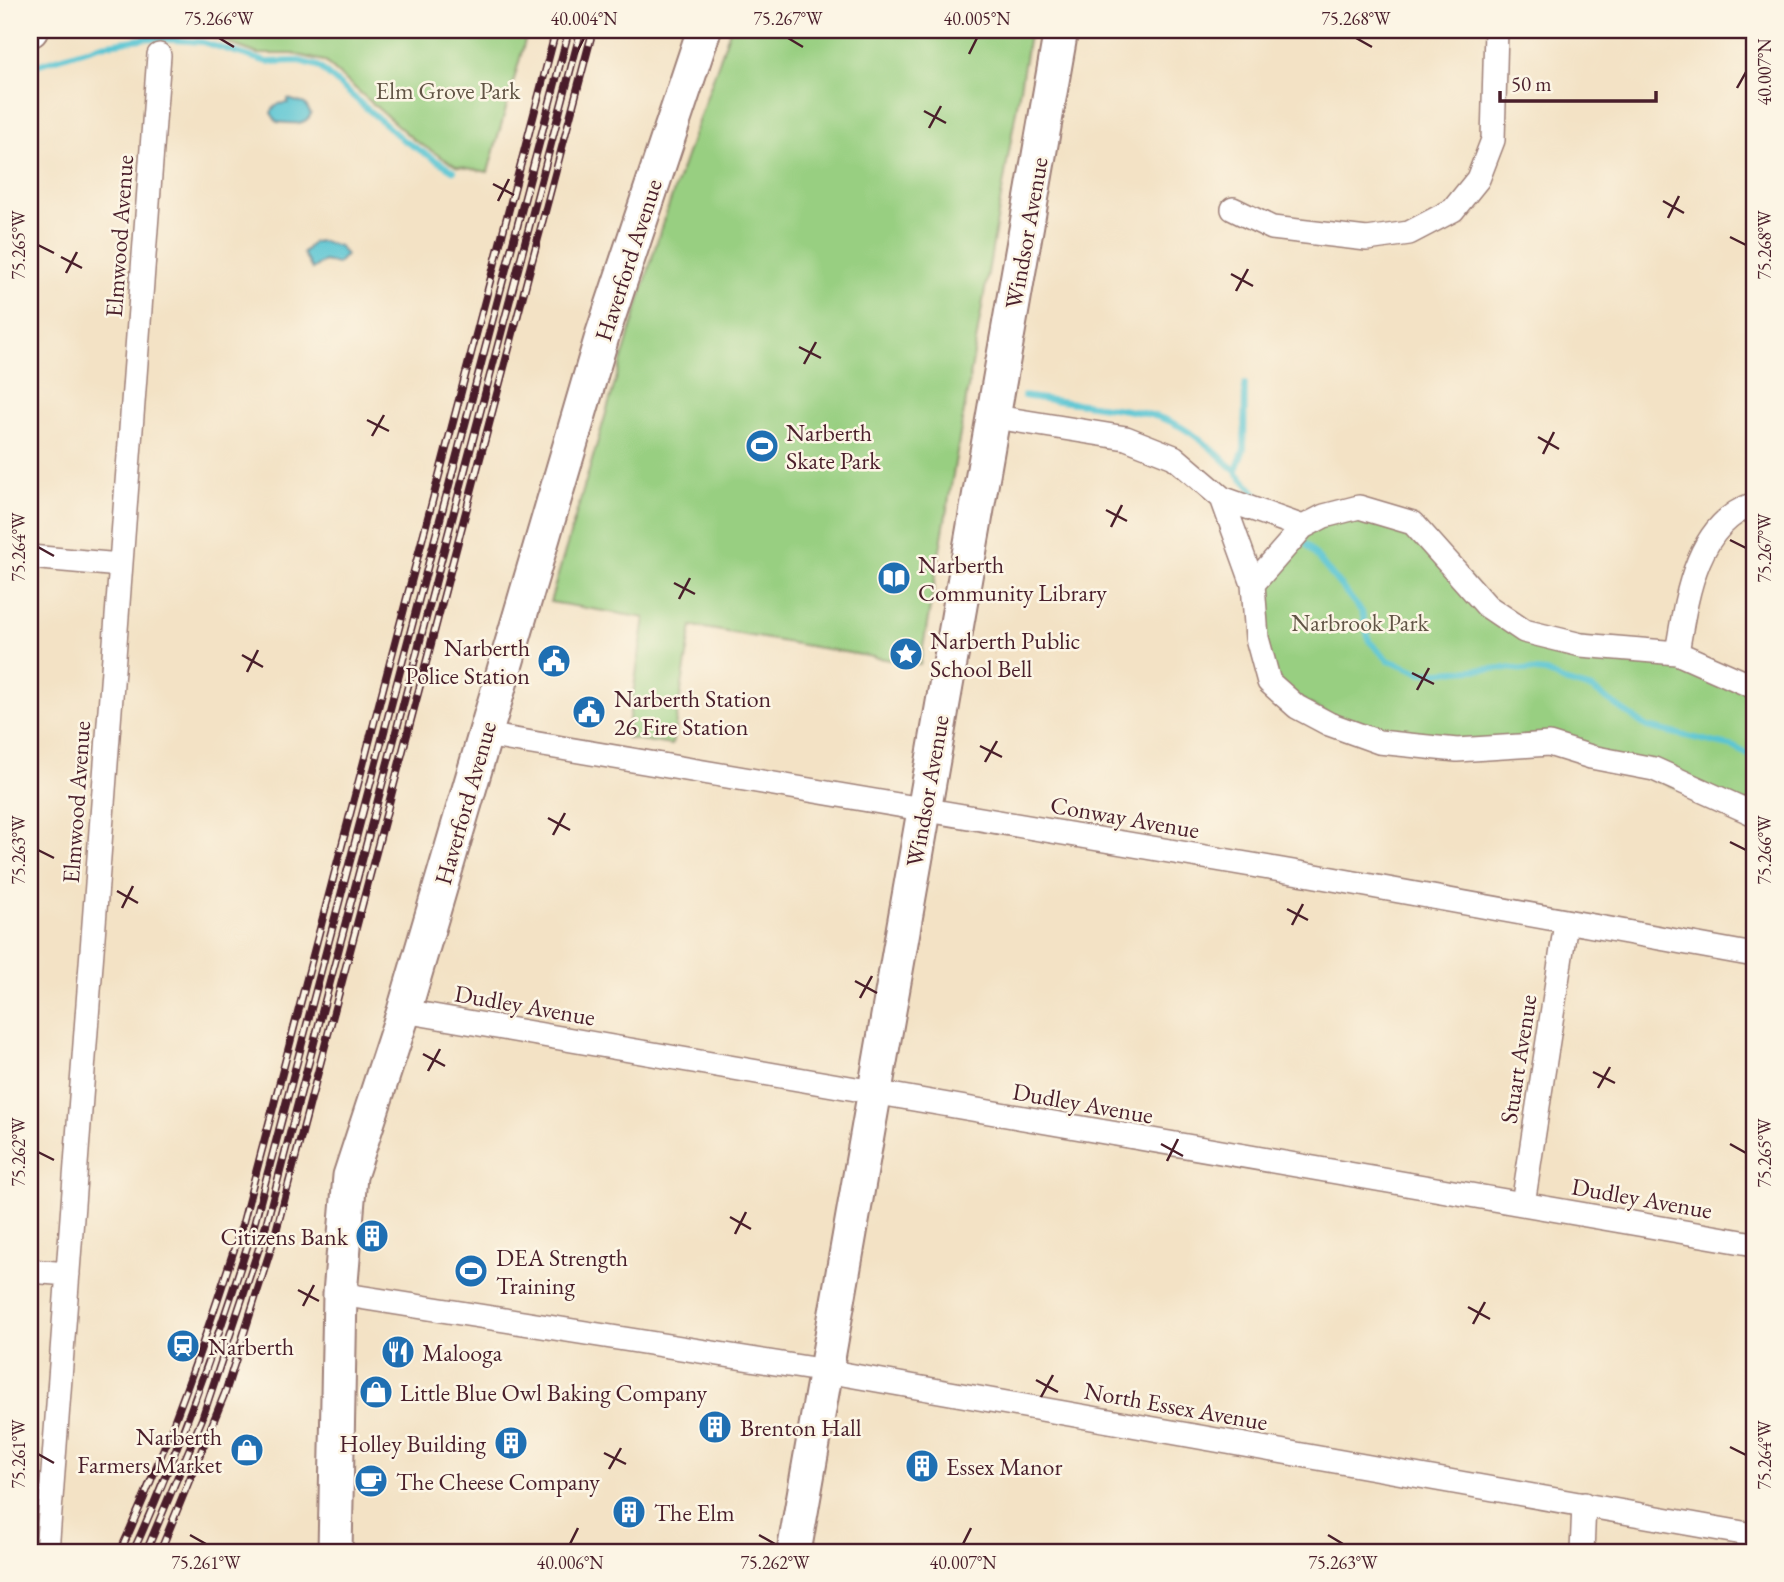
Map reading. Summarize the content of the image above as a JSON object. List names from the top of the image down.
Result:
{
  "streets": {
    "street": [
      "Windsor Avenue",
      "Elmwood Avenue",
      "Haverford Avenue",
      "Conway Avenue",
      "Dudley Avenue",
      "Stuart Avenue",
      "North Essex Avenue"
    ]
  },
  "crossings": [
    ["Windsor Avenue", "Conway Avenue"],
    ["Windsor Avenue", "Dudley Avenue"],
    ["Windsor Avenue", "North Essex Avenue"],
    ["Haverford Avenue", "Conway Avenue"],
    ["Haverford Avenue", "Dudley Avenue"],
    ["Haverford Avenue", "North Essex Avenue"],
    ["Conway Avenue", "Stuart Avenue"],
    ["Dudley Avenue", "Stuart Avenue"]
  ],
  "parks": ["Elm Grove Park", "Narbrook Park"],
  "places": {
    "sports": ["Narberth Skate Park", "DEA Strength Training"],
    "library": ["Narberth Community Library"],
    "place": ["Narberth Public School Bell"],
    "public building": ["Narberth Police Station", "Narberth Station 26 Fire Station"],
    "building": [
      "Citizens Bank",
      "Brenton Hall",
      "Holley Building",
      "Essex Manor",
      "The Elm"
    ],
    "station": ["Narberth"],
    "restaurant": ["Malooga"],
    "shop": ["Little Blue Owl Baking Company", "Narberth Farmers Market"],
    "cafe": ["The Cheese Company"]
  },
  "scale_bar": "50 m",
  "coordinates": [
    "75.266°W",
    "40.004°N",
    "75.267°W",
    "40.005°N",
    "75.268°W",
    "40.007°N",
    "75.265°W",
    "75.264°W",
    "75.263°W",
    "75.262°W",
    "75.261°W",
    "40.006°N"
  ]
}
